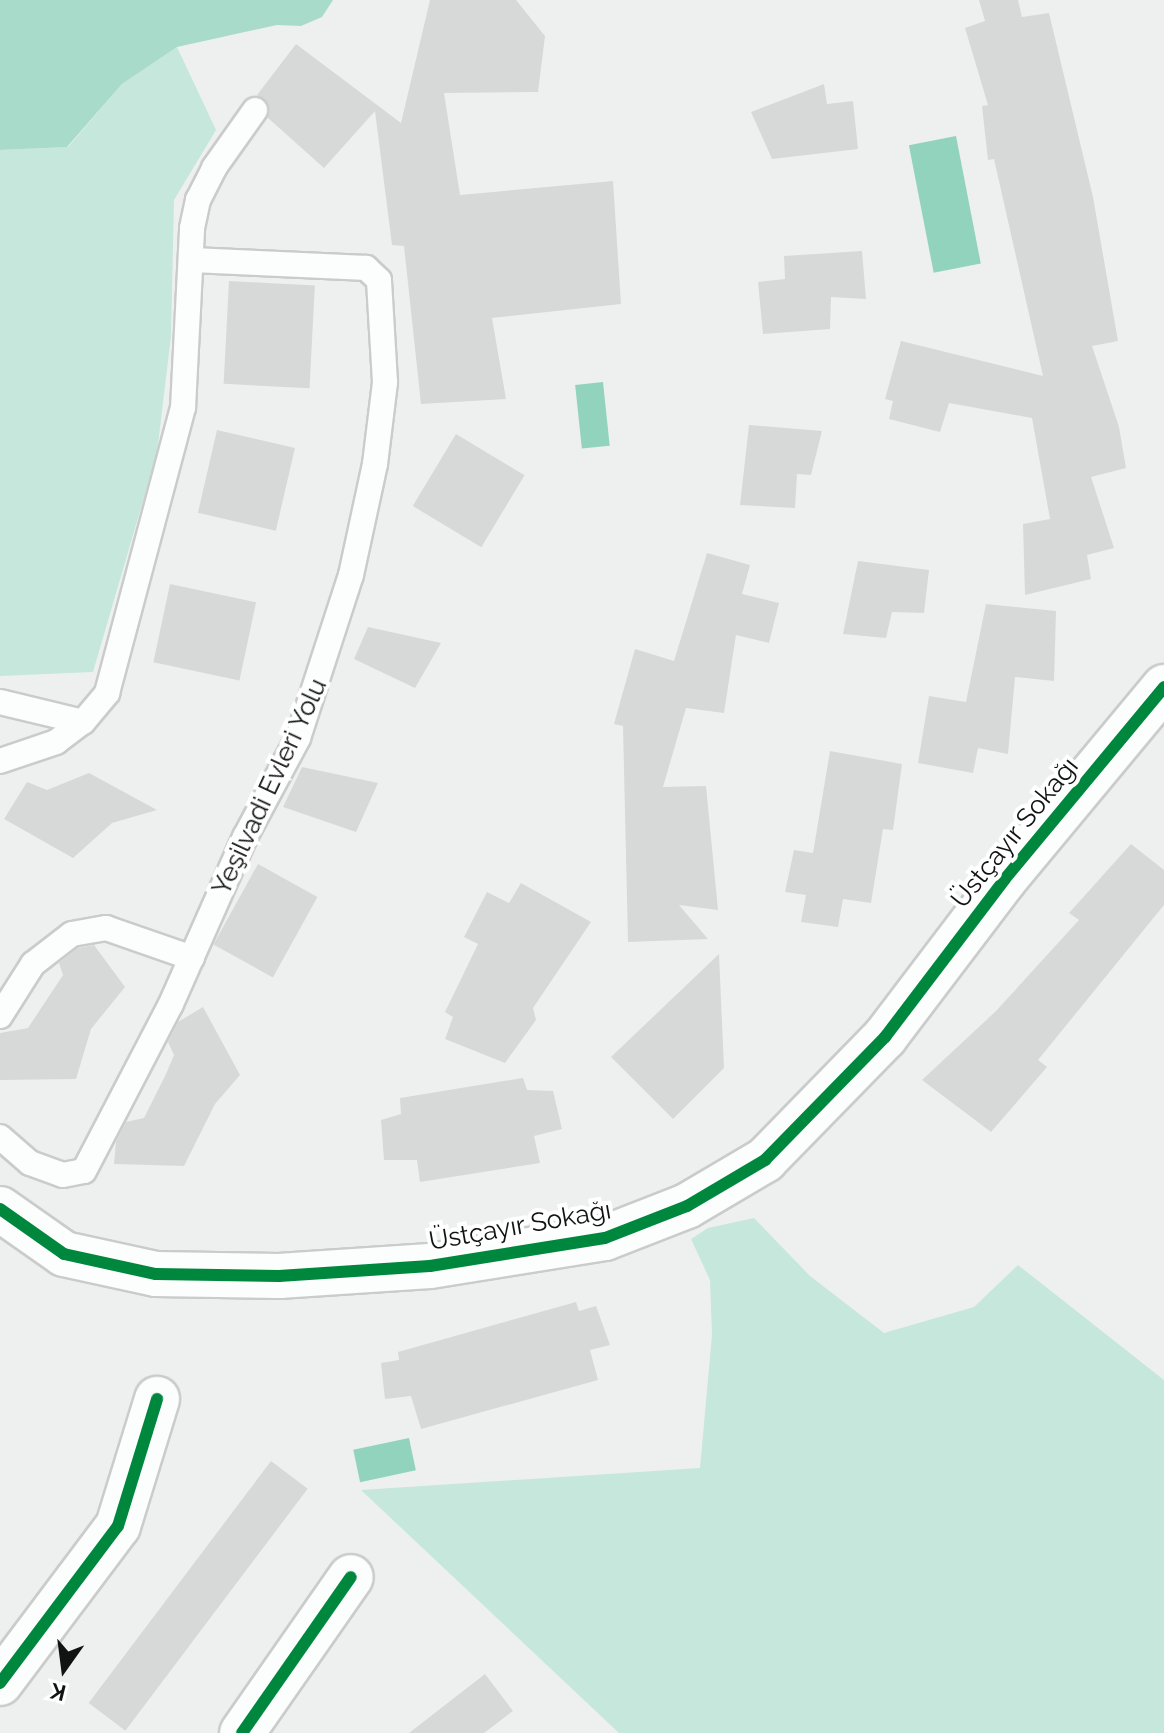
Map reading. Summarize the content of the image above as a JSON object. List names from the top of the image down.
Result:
{
  "streets": {
    "street": ["Üstçayır Sokağı"],
    "lane": ["Yeşilvadi Evleri Yolu"]
  },
  "north": "bottom"
}
